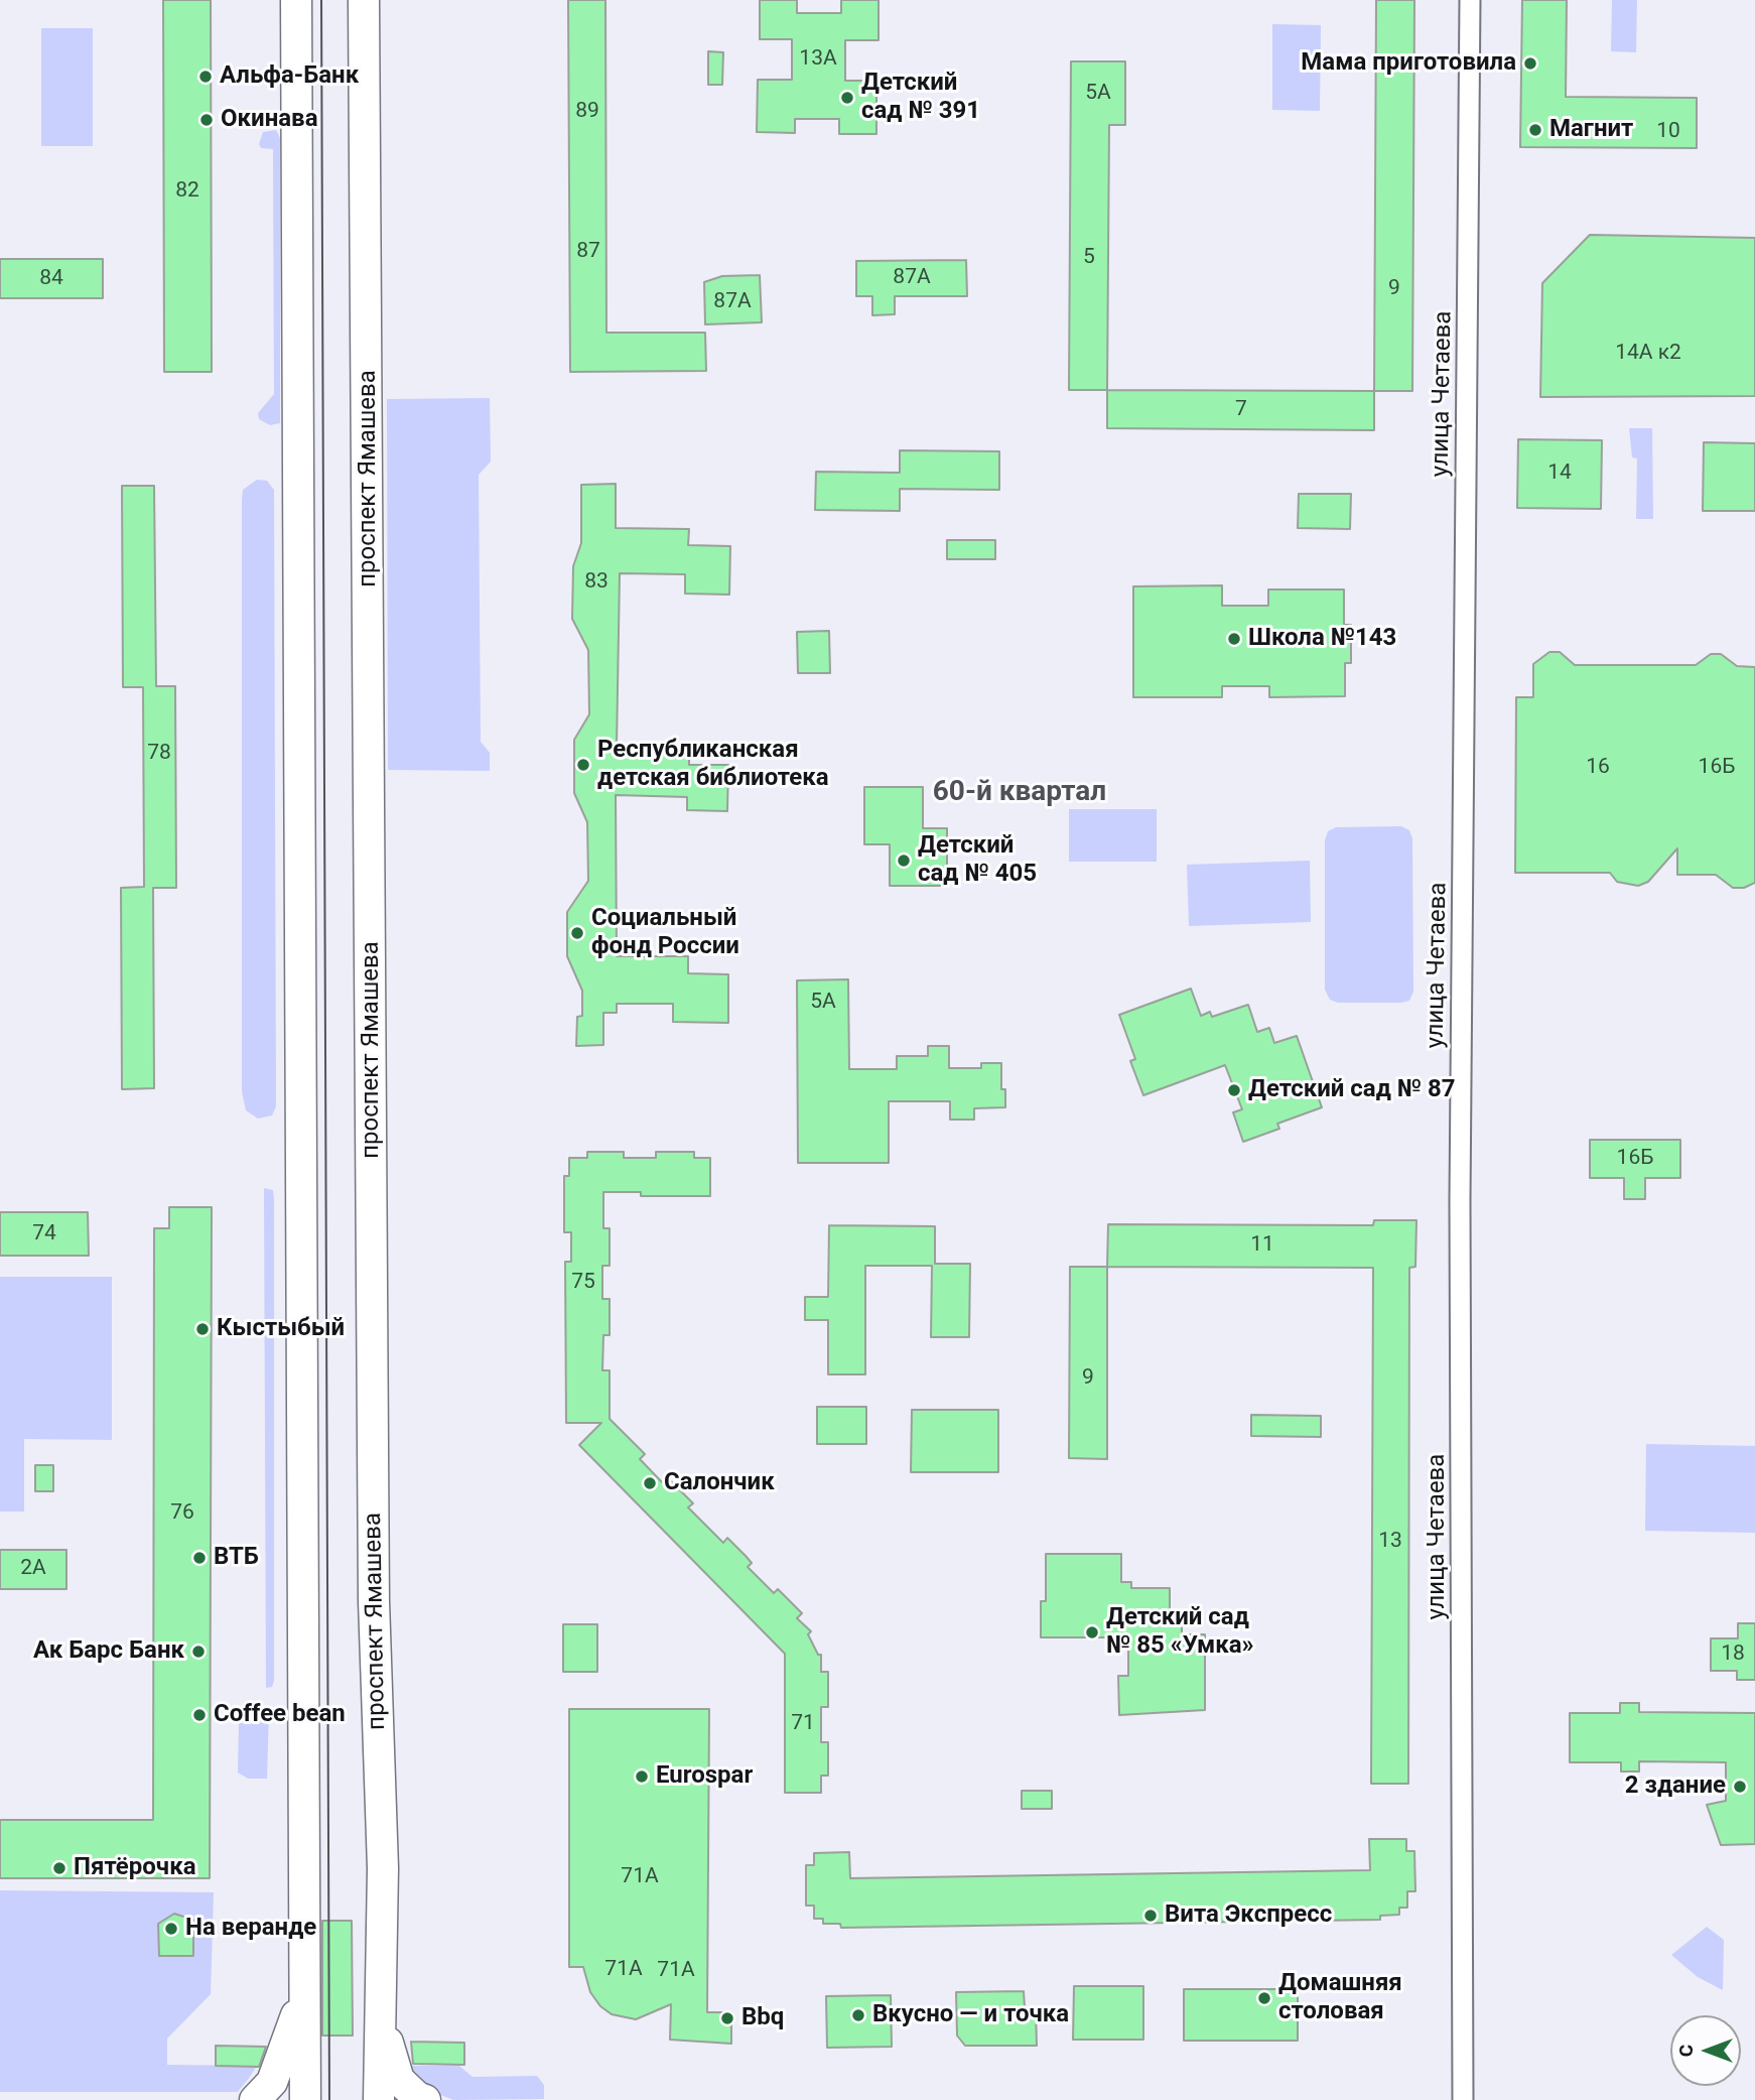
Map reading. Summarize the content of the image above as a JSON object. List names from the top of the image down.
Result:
{
  "streets": {
    "main road": ["проспект Ямашева"],
    "street": ["улица Четаева"]
  },
  "districts": ["60-й квартал"],
  "places": [
    "Мама приготовила",
    "Альфа-Банк",
    "Детский сад № 391",
    "Окинава",
    "Магнит",
    "Школа №143",
    "Республиканская детская библиотека",
    "Детский сад № 405",
    "Социальный фонд России",
    "Детский сад № 87",
    "Кыстыбый",
    "Салончик",
    "ВТБ",
    "Детский сад № 85 «Умка»",
    "Ак Барс Банк",
    "Coffee bean",
    "Eurospar",
    "2 здание",
    "Пятёрочка",
    "Вита Экспресс",
    "На веранде",
    "Домашняя столовая",
    "Вкусно — и точка",
    "Bbq"
  ],
  "house_numbers": [
    "13А",
    "5А",
    "89",
    "10",
    "82",
    "87",
    "5",
    "87А",
    "84",
    "9",
    "87А",
    "14А к2",
    "7",
    "14",
    "83",
    "78",
    "16",
    "16Б",
    "5А",
    "16Б",
    "74",
    "11",
    "75",
    "9",
    "76",
    "13",
    "2А",
    "18",
    "71",
    "71А",
    "71А",
    "71А"
  ],
  "north": "left"
}
